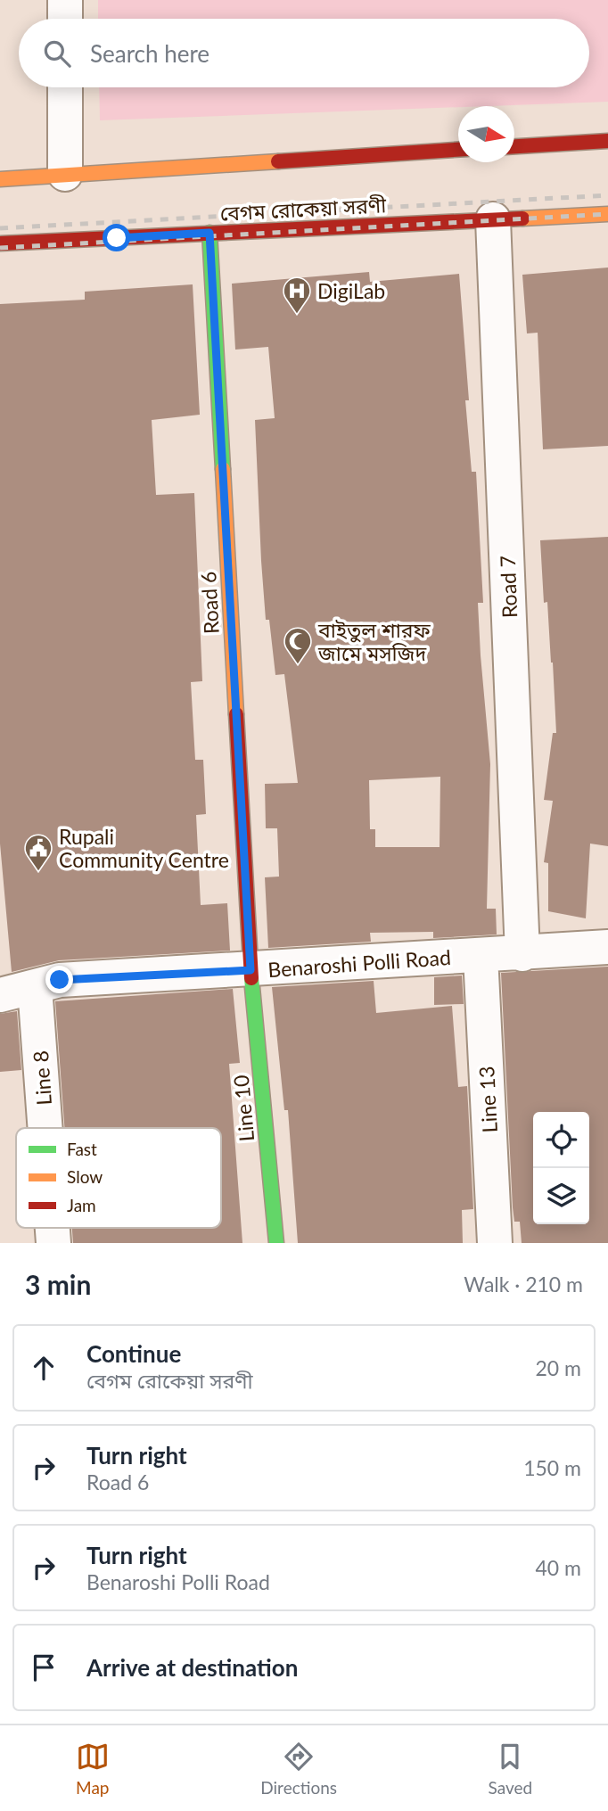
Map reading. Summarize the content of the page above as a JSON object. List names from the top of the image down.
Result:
{
  "streets": {
    "main road": ["বেগম রোকেয়া সরণী", "Road 6", "Line 10"],
    "street": [
      "Road 7",
      "Benaroshi Polli Road",
      "Line 8",
      "Line 13"
    ]
  },
  "crossings": [
    ["বেগম রোকেয়া সরণী", "Road 7"],
    ["বেগম রোকেয়া সরণী", "Road 6"],
    ["Road 7", "Benaroshi Polli Road"],
    ["Road 6", "Benaroshi Polli Road"],
    ["Road 6", "Line 10"],
    ["Benaroshi Polli Road", "Line 8"],
    ["Benaroshi Polli Road", "Line 13"],
    ["Benaroshi Polli Road", "Line 10"]
  ],
  "places": {
    "hospital": ["DigiLab"],
    "mosque": ["বাইতুল শারফ জামে মসজিদ"],
    "public building": ["Rupali Community Centre"]
  },
  "legend": ["Fast", "Slow", "Jam"],
  "north": "right",
  "page": {
    "search": "Search here",
    "heading": ["3 min", "Walk · 210 m"],
    "list": [
      ["Continue", "বেগম রোকেয়া সরণী", "20 m"],
      ["Turn right", "Road 6", "150 m"],
      ["Turn right", "Benaroshi Polli Road", "40 m"],
      "Arrive at destination"
    ],
    "nav": ["Map", "Directions", "Saved"]
  }
}
